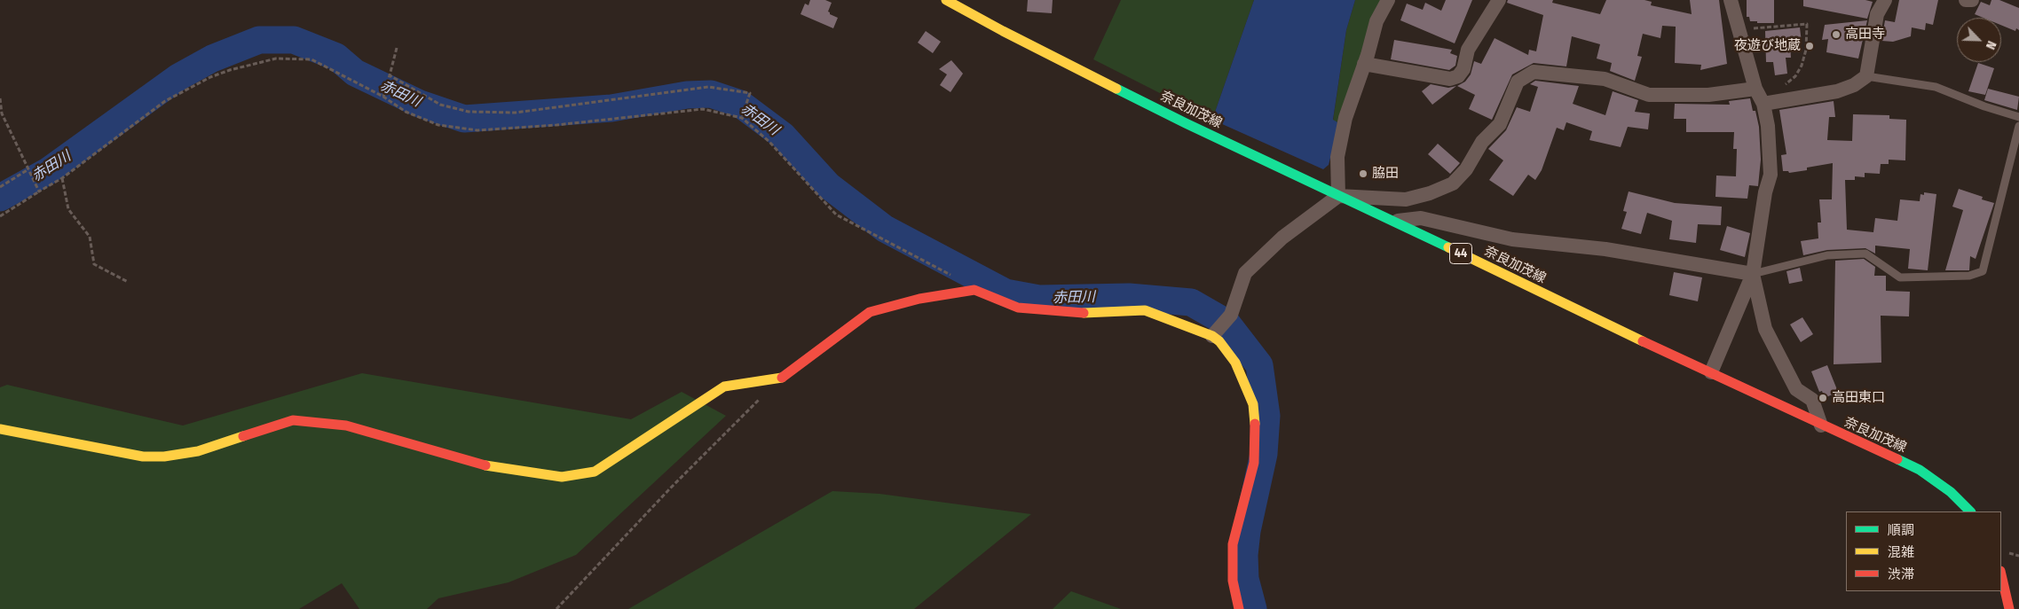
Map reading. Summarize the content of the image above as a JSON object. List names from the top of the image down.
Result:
{
  "streets": {
    "street": ["奈良加茂線", "44"]
  },
  "water": ["赤田川"],
  "places": [
    "高田寺",
    "夜遊び地蔵",
    "脇田",
    "高田東口"
  ],
  "legend": ["順調", "混雑", "渋滞"],
  "north": "bottom right"
}
